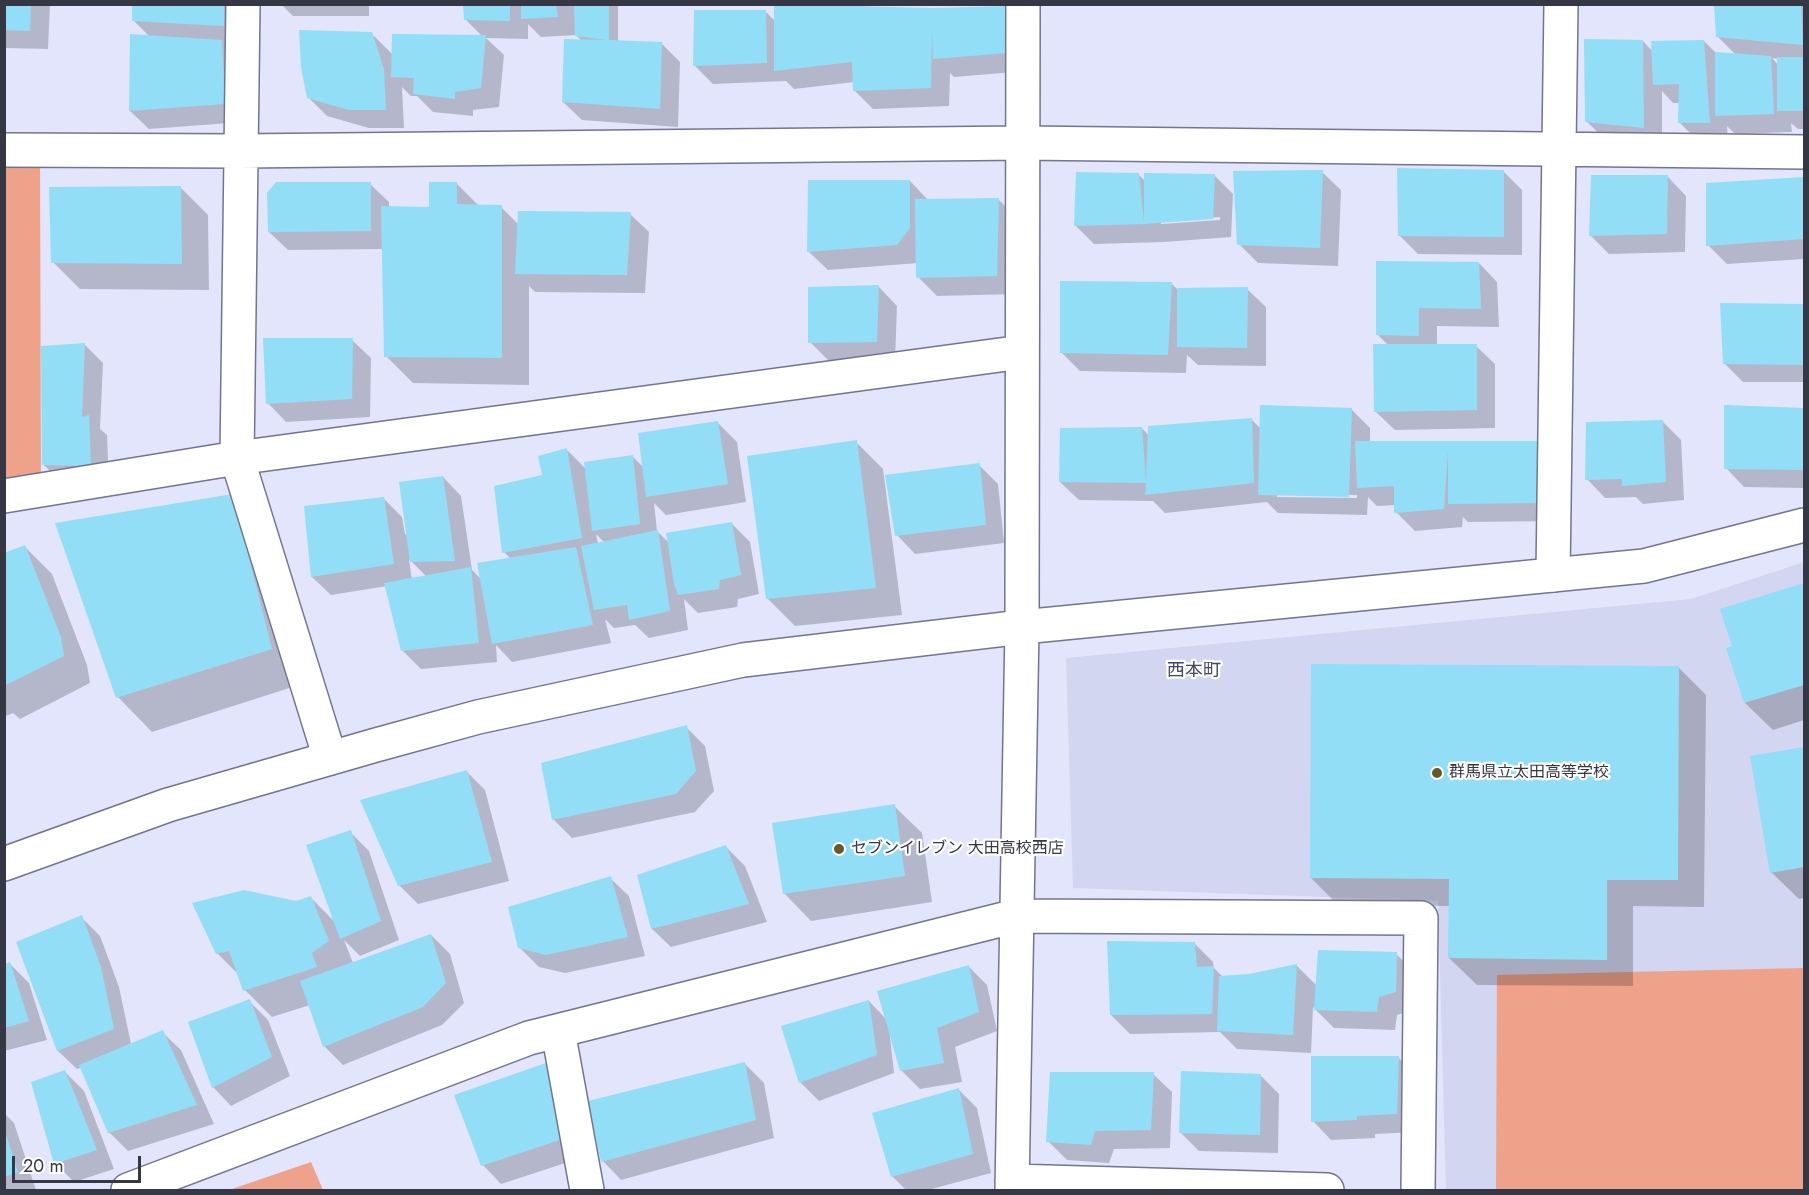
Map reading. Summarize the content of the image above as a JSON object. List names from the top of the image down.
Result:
{
  "districts": ["西本町"],
  "places": ["群馬県立太田高等学校", "セブンイレブン 大田高校西店"],
  "scale_bar": "20 m"
}
